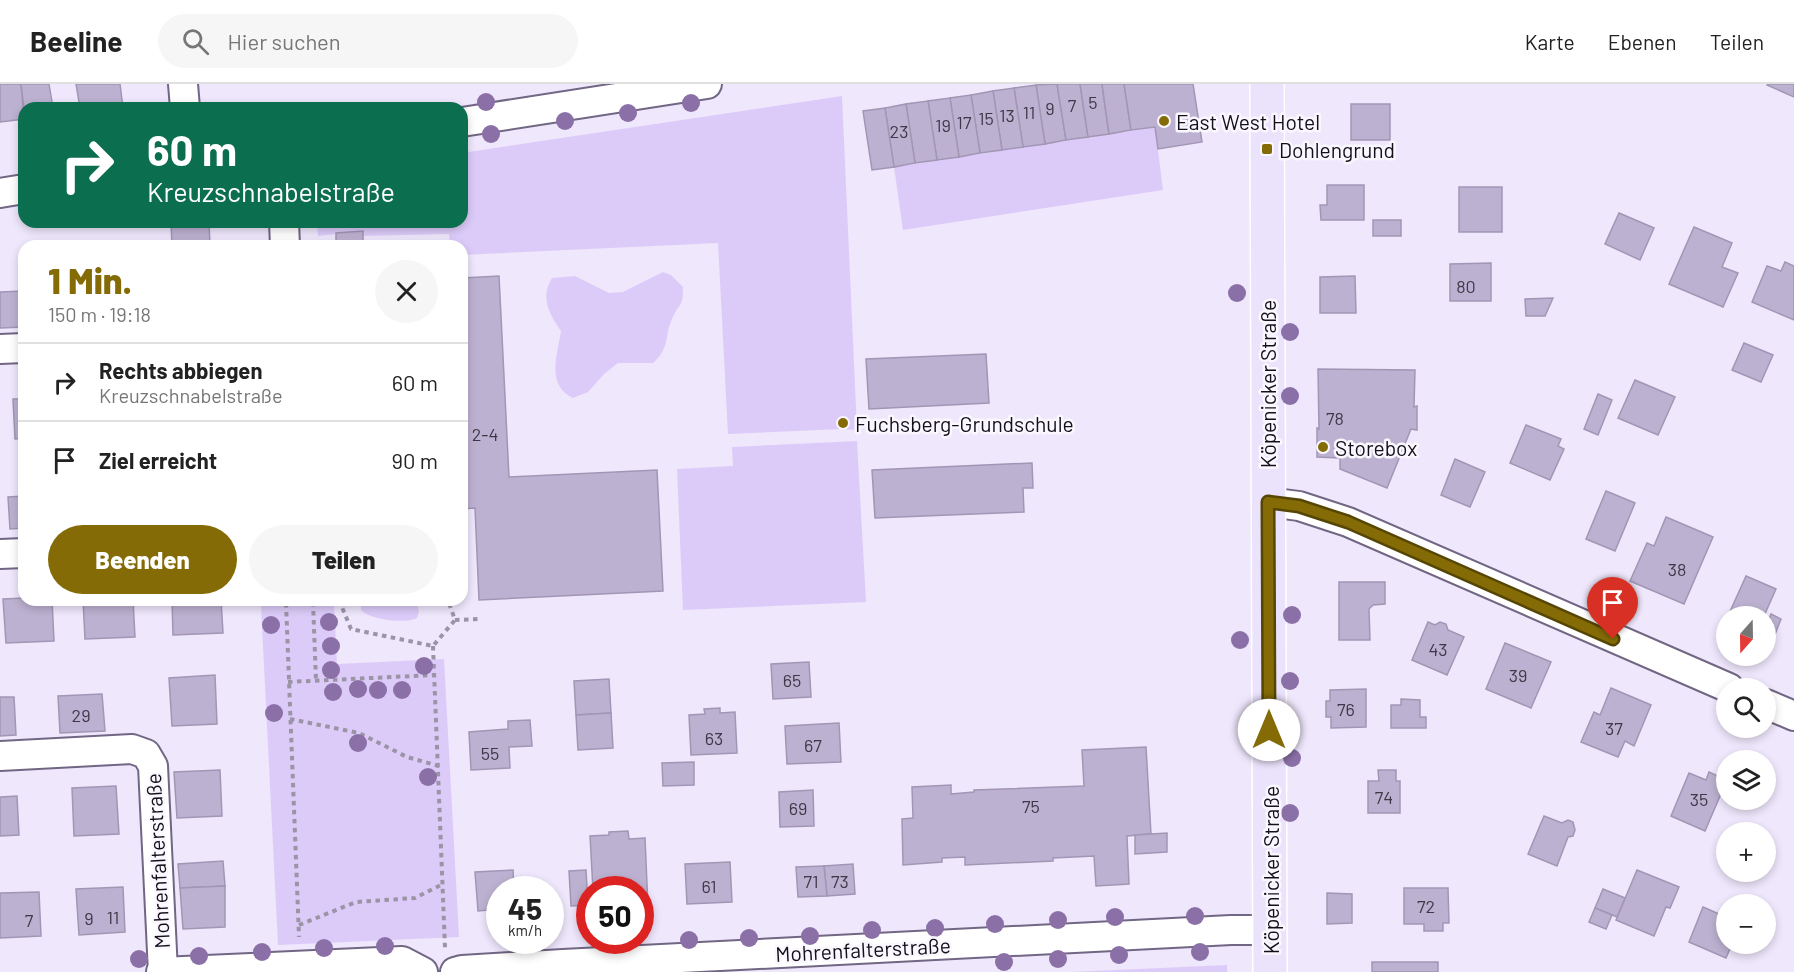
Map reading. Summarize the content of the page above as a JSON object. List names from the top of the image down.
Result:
{
  "streets": {
    "main road": ["Köpenicker Straße"],
    "street": ["Mohrenfalterstraße"]
  },
  "crossings": [
    ["Köpenicker Straße", "Mohrenfalterstraße"]
  ],
  "places": {
    "other": ["East West Hotel", "Fuchsberg-Grundschule", "Storebox"],
    "transit": ["Dohlengrund"]
  },
  "house_numbers": [
    "5",
    "7",
    "9",
    "11",
    "13",
    "15",
    "17",
    "19",
    "23",
    "80",
    "78",
    "2-4",
    "38",
    "43",
    "39",
    "65",
    "76",
    "29",
    "37",
    "63",
    "67",
    "55",
    "74",
    "35",
    "75",
    "69",
    "71",
    "73",
    "61",
    "72",
    "11",
    "9",
    "7"
  ],
  "north": "bottom",
  "page": {
    "header": "Beeline",
    "search": "Hier suchen",
    "nav": ["Karte", "Ebenen", "Teilen"],
    "turn": ["60 m", "Kreuzschnabelstraße"],
    "heading": ["1 Min.", "150 m · 19:18"],
    "list": [
      {
        "name": "Rechts abbiegen",
        "note": "Kreuzschnabelstraße",
        "value": "60 m"
      },
      {
        "name": "Ziel erreicht",
        "value": "90 m"
      }
    ],
    "buttons": ["Beenden", "Teilen"],
    "map_buttons": ["+", "−"],
    "speed": "45 km/h",
    "limit": "50"
  }
}
